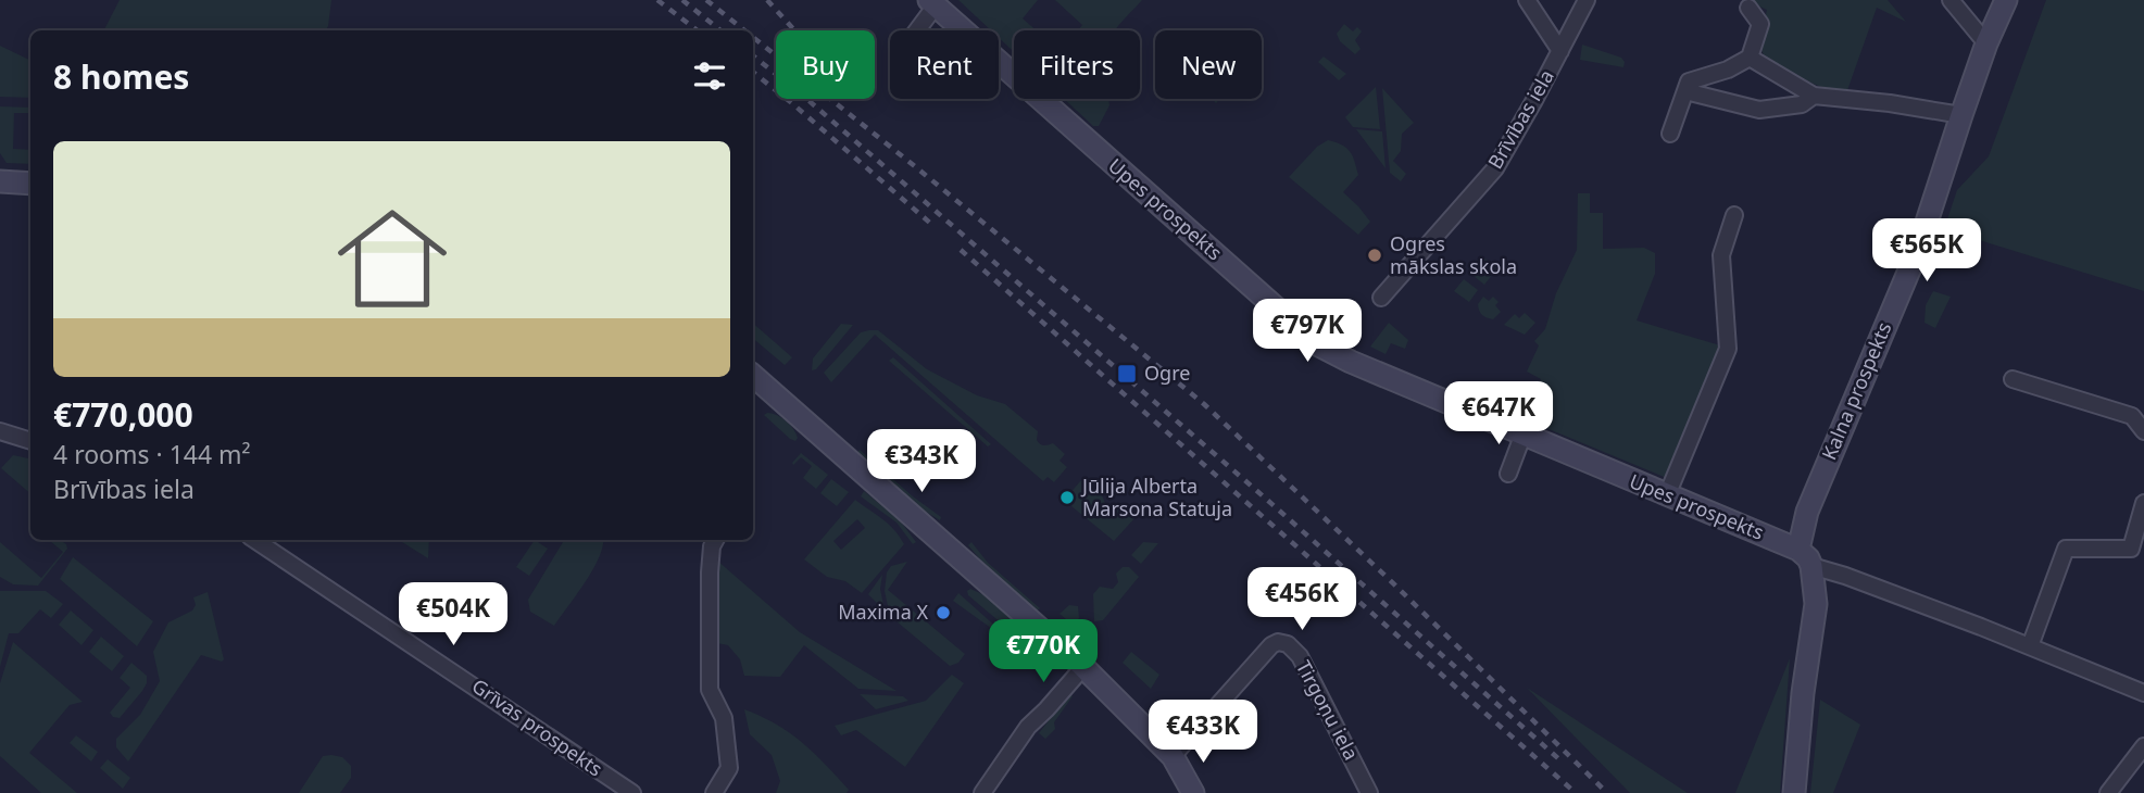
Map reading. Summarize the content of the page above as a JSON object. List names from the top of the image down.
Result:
{
  "streets": {
    "main road": ["Upes prospekts", "Kalna prospekts"],
    "street": ["Brīvības iela", "Tirgoņu iela", "Grīvas prospekts"]
  },
  "crossings": [
    ["Upes prospekts", "Kalna prospekts"]
  ],
  "places": {
    "other": ["Ogres mākslas skola", "Jūlija Alberta Marsona Statuja", "Maxima X"],
    "transit": ["Ogre"]
  },
  "page": {
    "chip": [
      "Buy",
      "Rent",
      "Filters",
      "New"
    ],
    "heading": "8 homes",
    "list": [
      {
        "name": "€770,000",
        "note": "4 rooms · 144 m² · Brīvības iela"
      }
    ],
    "price": [
      "€565K",
      "€797K",
      "€647K",
      "€343K",
      "€456K",
      "€504K",
      "€770K",
      "€433K"
    ]
  }
}
